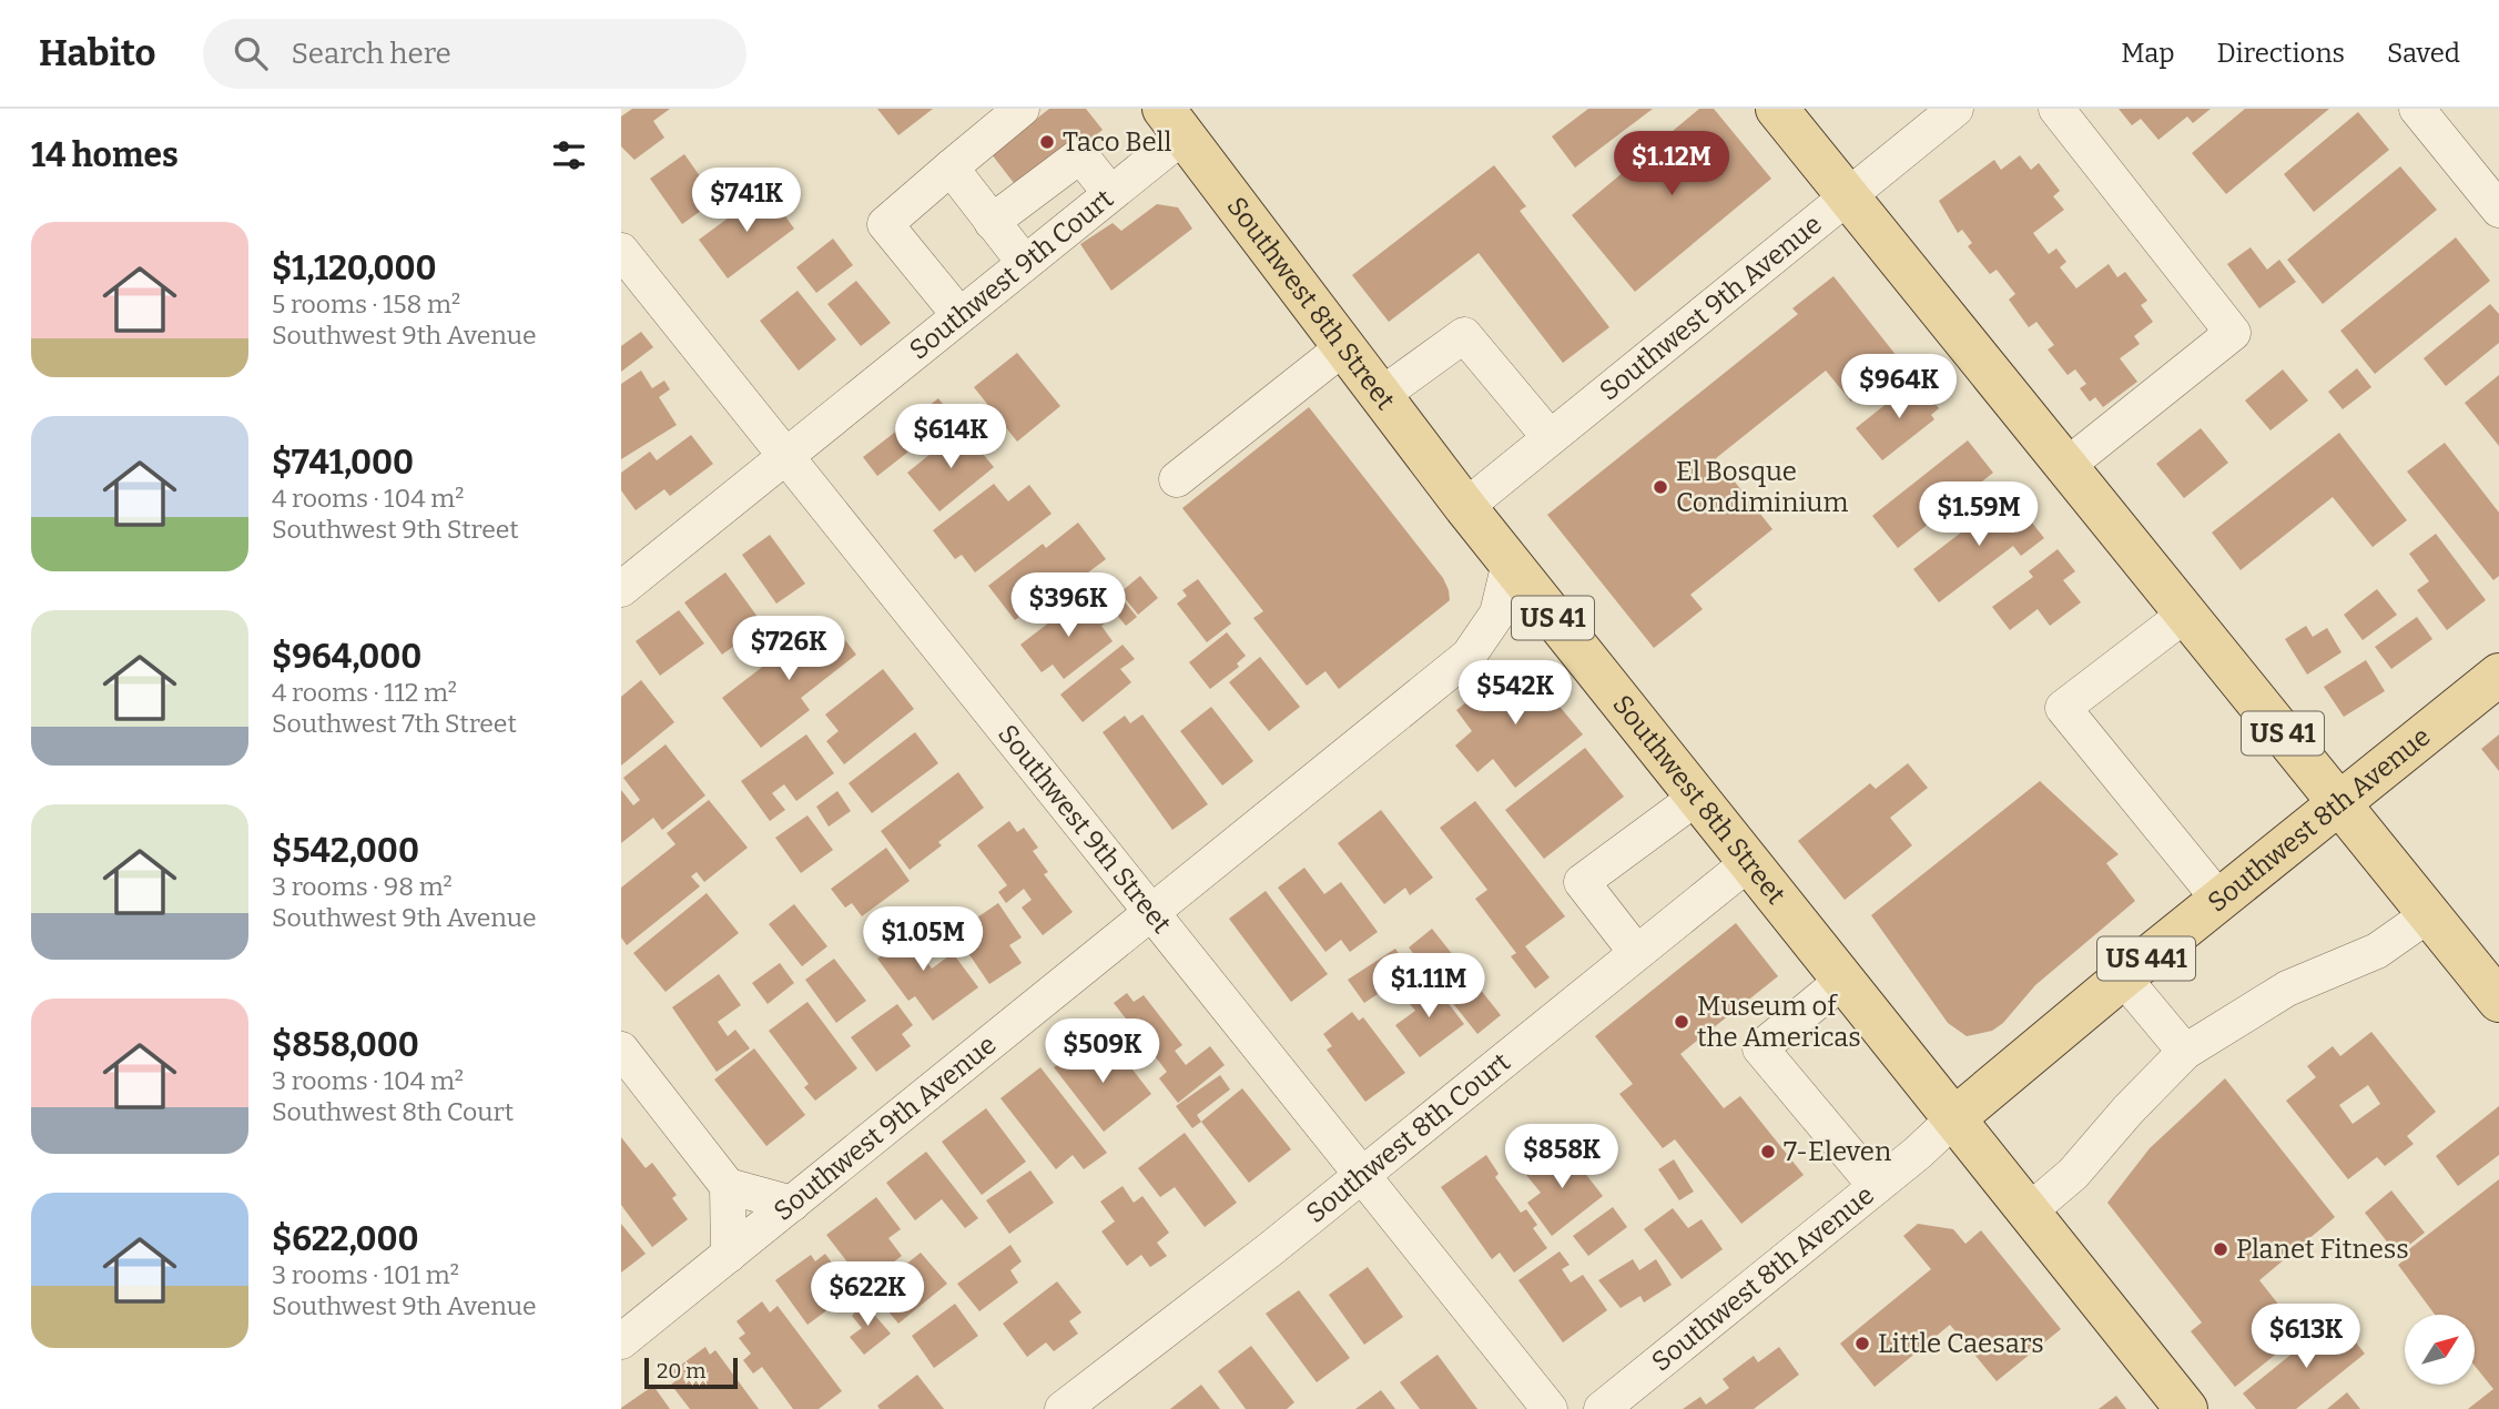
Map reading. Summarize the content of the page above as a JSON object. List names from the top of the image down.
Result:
{
  "streets": {
    "main road": [
      "Southwest 8th Street",
      "US 41",
      "Southwest 8th Avenue",
      "US 441"
    ],
    "street": [
      "Southwest 9th Court",
      "Southwest 9th Avenue",
      "Southwest 9th Street",
      "Southwest 8th Court"
    ]
  },
  "crossings": [
    ["Southwest 9th Court", "Southwest 8th Street"],
    ["Southwest 9th Court", "Southwest 9th Street"],
    ["Southwest 8th Street", "Southwest 9th Avenue"],
    ["Southwest 8th Street", "Southwest 8th Avenue"],
    ["Southwest 8th Street", "Southwest 8th Court"],
    ["Southwest 9th Avenue", "US 41"],
    ["Southwest 9th Avenue", "Southwest 9th Street"],
    ["US 41", "Southwest 8th Avenue"],
    ["Southwest 9th Street", "Southwest 8th Court"]
  ],
  "places": [
    "Taco Bell",
    "El Bosque Condiminium",
    "Museum of the Americas",
    "7-Eleven",
    "Planet Fitness",
    "Little Caesars"
  ],
  "scale_bar": "20 m",
  "north": "top right",
  "page": {
    "header": "Habito",
    "search": "Search here",
    "nav": ["Map", "Directions", "Saved"],
    "heading": "14 homes",
    "price": [
      "$1.12M",
      "$741K",
      "$964K",
      "$614K",
      "$1.59M",
      "$396K",
      "$726K",
      "$542K",
      "$1.05M",
      "$1.11M",
      "$509K",
      "$858K",
      "$622K",
      "$613K"
    ],
    "list": [
      {
        "name": "$1,120,000",
        "note": "5 rooms · 158 m² · Southwest 9th Avenue"
      },
      {
        "name": "$741,000",
        "note": "4 rooms · 104 m² · Southwest 9th Street"
      },
      {
        "name": "$964,000",
        "note": "4 rooms · 112 m² · Southwest 7th Street"
      },
      {
        "name": "$542,000",
        "note": "3 rooms · 98 m² · Southwest 9th Avenue"
      },
      {
        "name": "$858,000",
        "note": "3 rooms · 104 m² · Southwest 8th Court"
      },
      {
        "name": "$622,000",
        "note": "3 rooms · 101 m² · Southwest 9th Avenue"
      }
    ],
    "scale": "20 m"
  }
}
